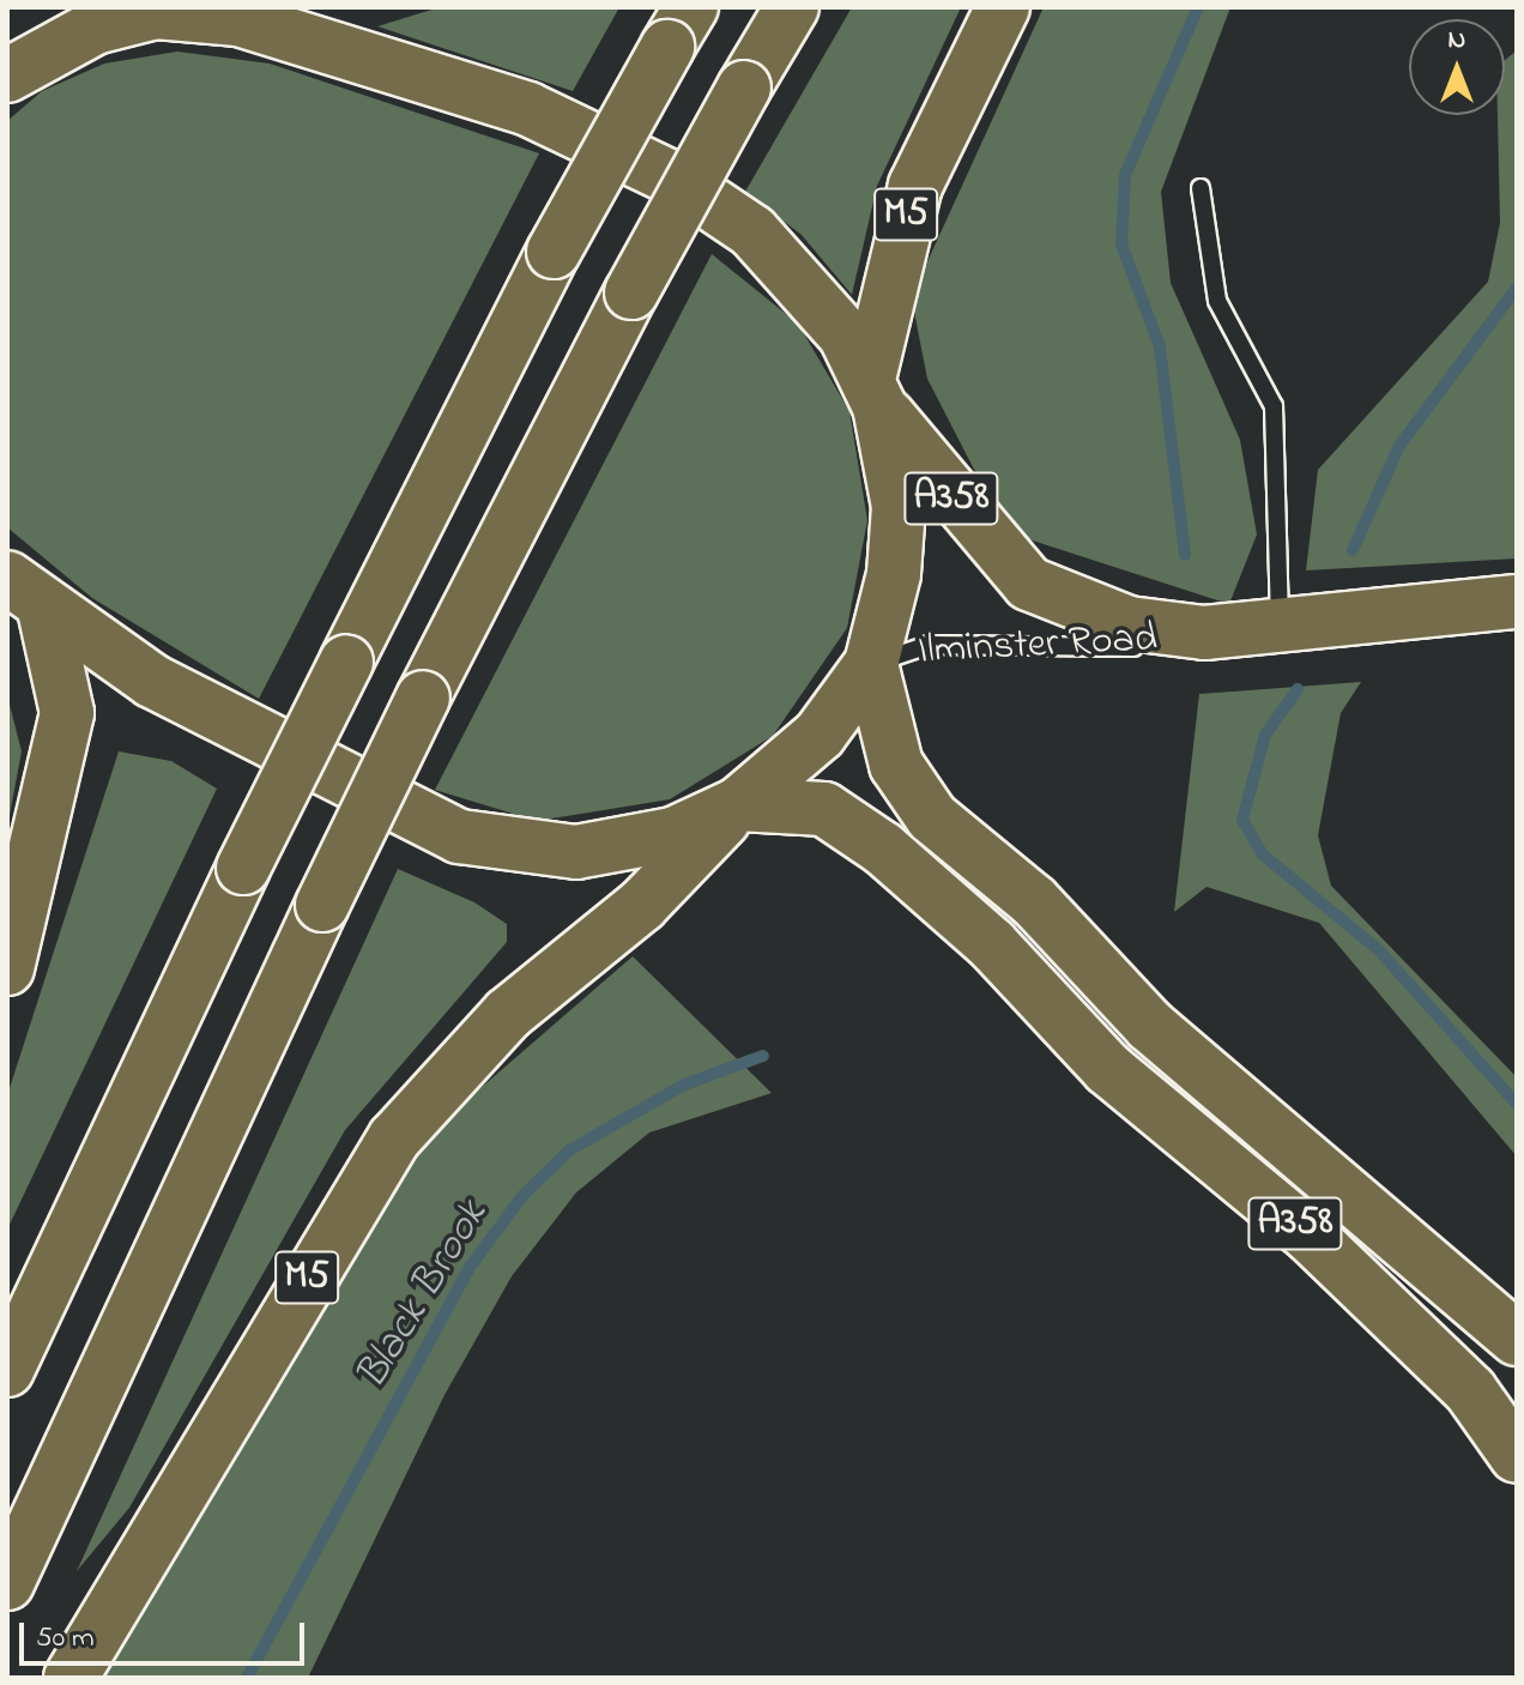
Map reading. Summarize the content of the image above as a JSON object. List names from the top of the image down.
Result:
{
  "streets": {
    "highway": ["M5", "A358", "Ilminster Road"]
  },
  "crossings": [
    ["M5", "A358"],
    ["M5", "Ilminster Road"],
    ["A358", "Ilminster Road"]
  ],
  "water": ["Black Brook"],
  "scale_bar": "50 m",
  "north": "top"
}
